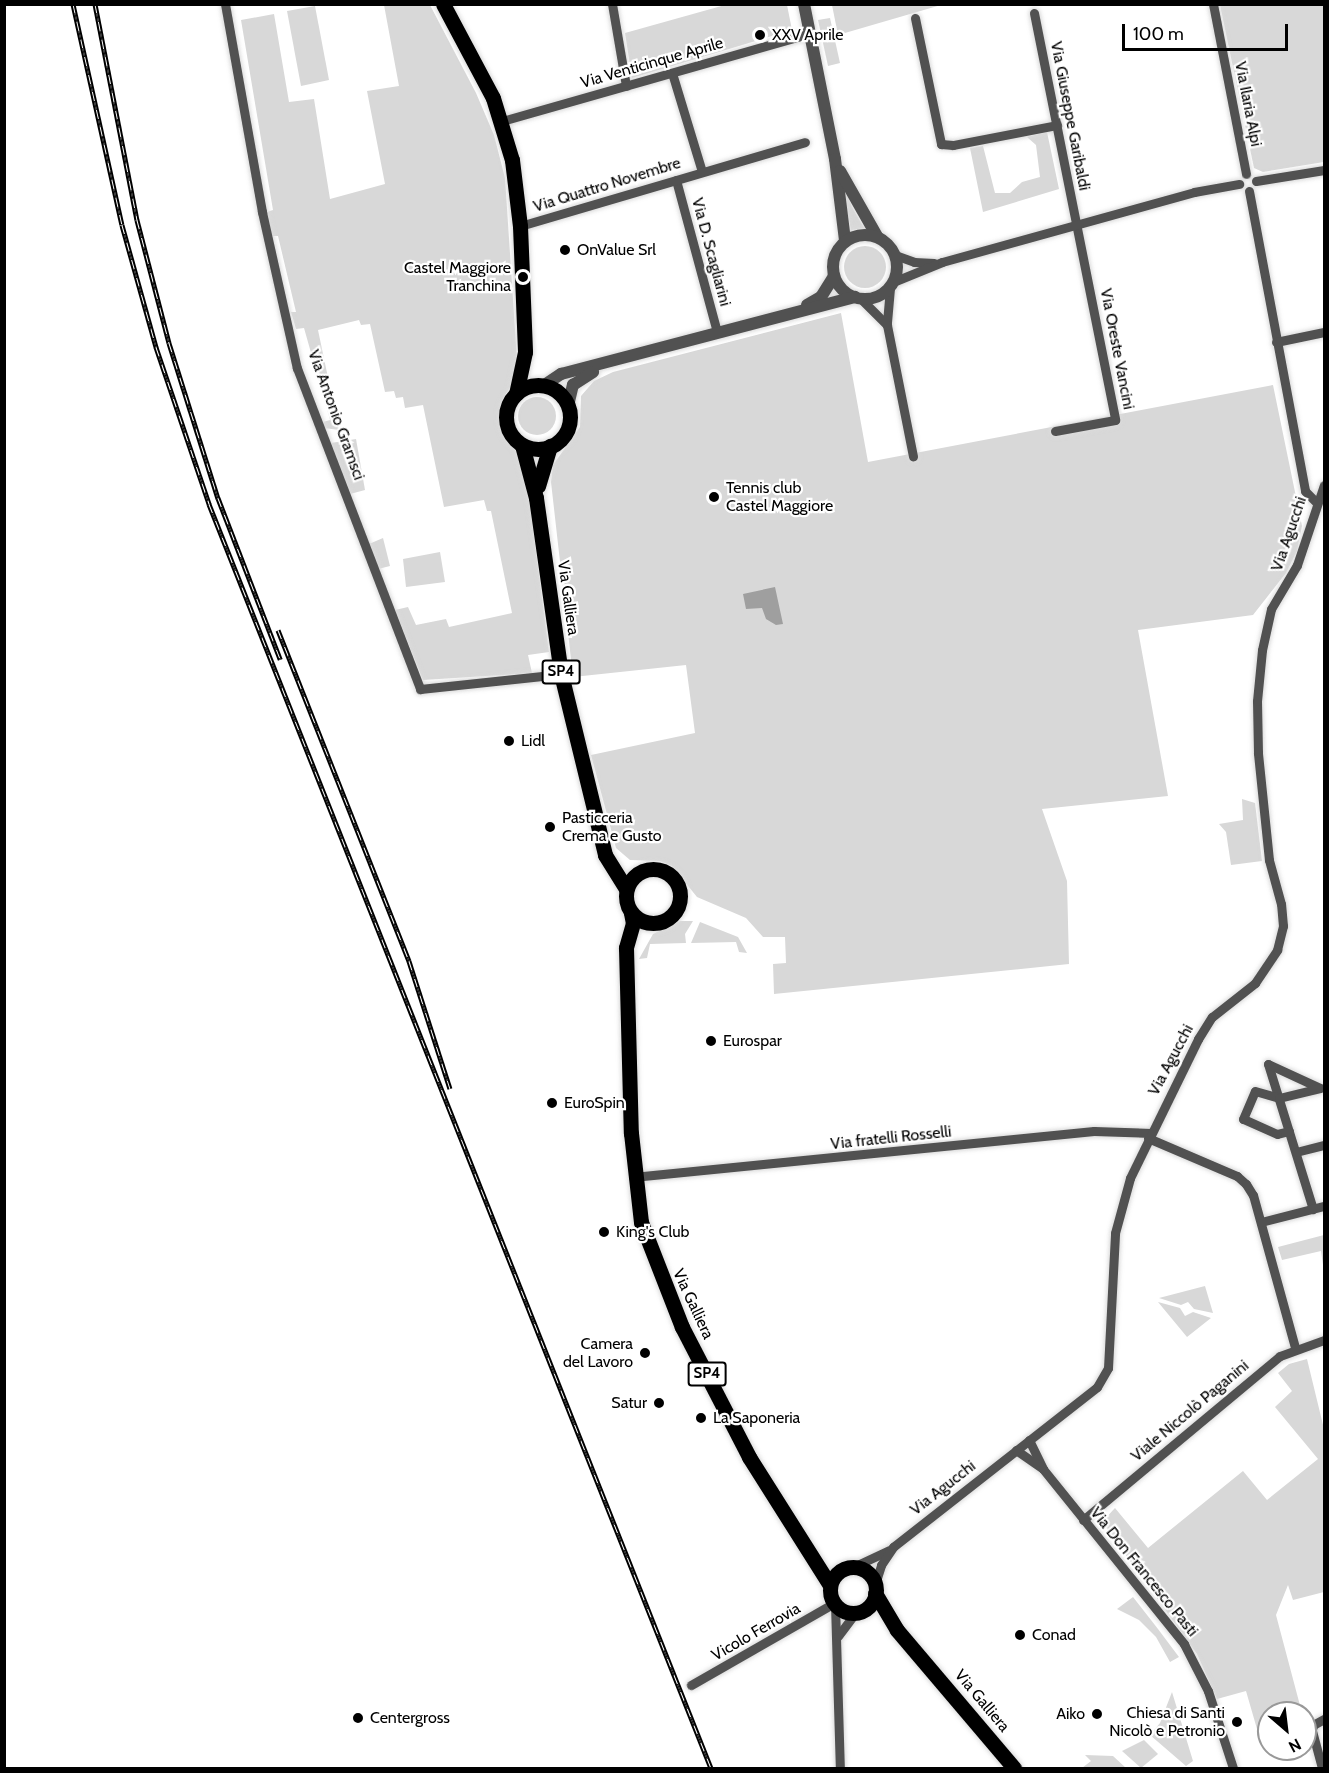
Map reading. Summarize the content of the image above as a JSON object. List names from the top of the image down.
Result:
{
  "streets": {
    "main road": ["Via Galliera", "SP4"],
    "street": [
      "Via Venticinque Aprile",
      "Via Ilaria Alpi",
      "Via Giuseppe Garibaldi",
      "Via Quattro Novembre",
      "Via D. Scagliarini",
      "Via Oreste Vancini",
      "Via Antonio Gramsci",
      "Via Agucchi",
      "Via fratelli Rosselli",
      "Viale Niccolò Paganini",
      "Via Don Francesco Pasti",
      "Vicolo Ferrovia"
    ]
  },
  "crossings": [
    ["Via Venticinque Aprile", "Via Quattro Novembre"],
    ["Via Giuseppe Garibaldi", "Via Oreste Vancini"],
    ["Via Quattro Novembre", "Via D. Scagliarini"],
    ["Via Antonio Gramsci", "Via Galliera"],
    ["Via Agucchi", "Via fratelli Rosselli"],
    ["Via Agucchi", "Via Don Francesco Pasti"],
    ["Via Galliera", "SP4"],
    ["Via Galliera", "Via fratelli Rosselli"],
    ["Via Galliera", "Vicolo Ferrovia"],
    ["Viale Niccolò Paganini", "Via Don Francesco Pasti"]
  ],
  "places": [
    "XXV Aprile",
    "OnValue Srl",
    "Castel Maggiore Tranchina",
    "Tennis club Castel Maggiore",
    "Lidl",
    "Pasticceria Crema e Gusto",
    "Eurospar",
    "EuroSpin",
    "King's Club",
    "Camera del Lavoro",
    "Satur",
    "La Saponeria",
    "Conad",
    "Aiko",
    "Centergross",
    "Chiesa di Santi Nicolò e Petronio"
  ],
  "scale_bar": "100 m",
  "north": "bottom right"
}
